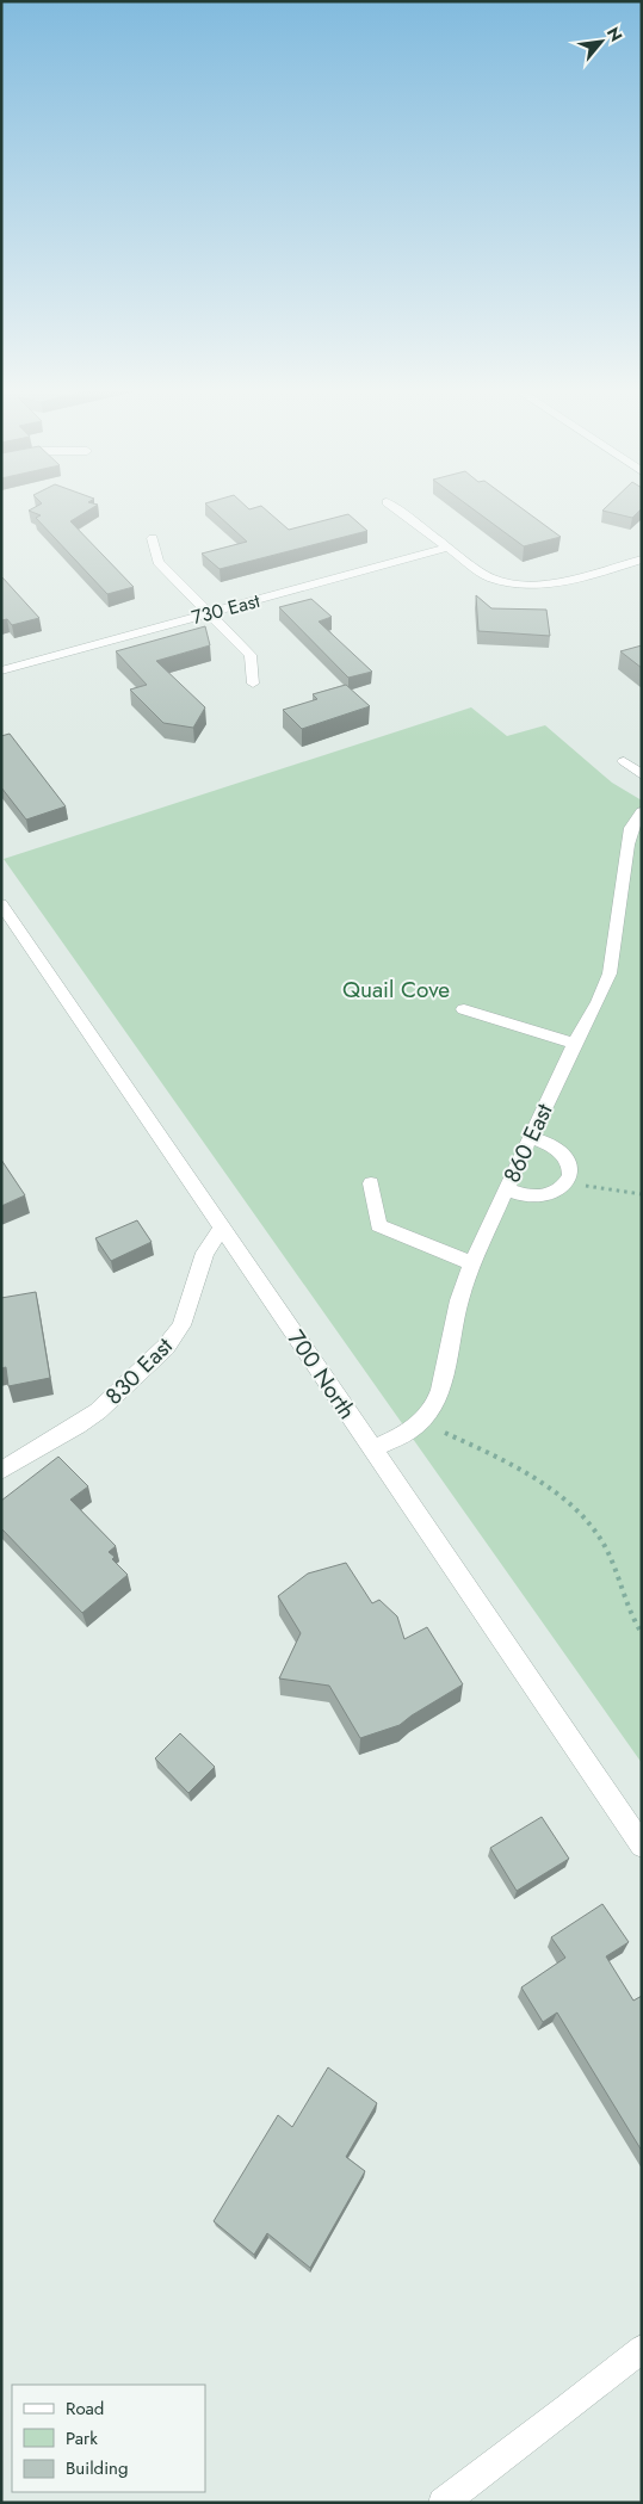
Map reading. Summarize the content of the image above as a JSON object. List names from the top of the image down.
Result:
{
  "streets": {
    "street": [
      "730 East",
      "860 East",
      "830 East",
      "700 North"
    ]
  },
  "crossings": [
    ["860 East", "700 North"],
    ["830 East", "700 North"]
  ],
  "parks": ["Quail Cove"],
  "legend": ["Road", "Park", "Building"],
  "north": "top right"
}
